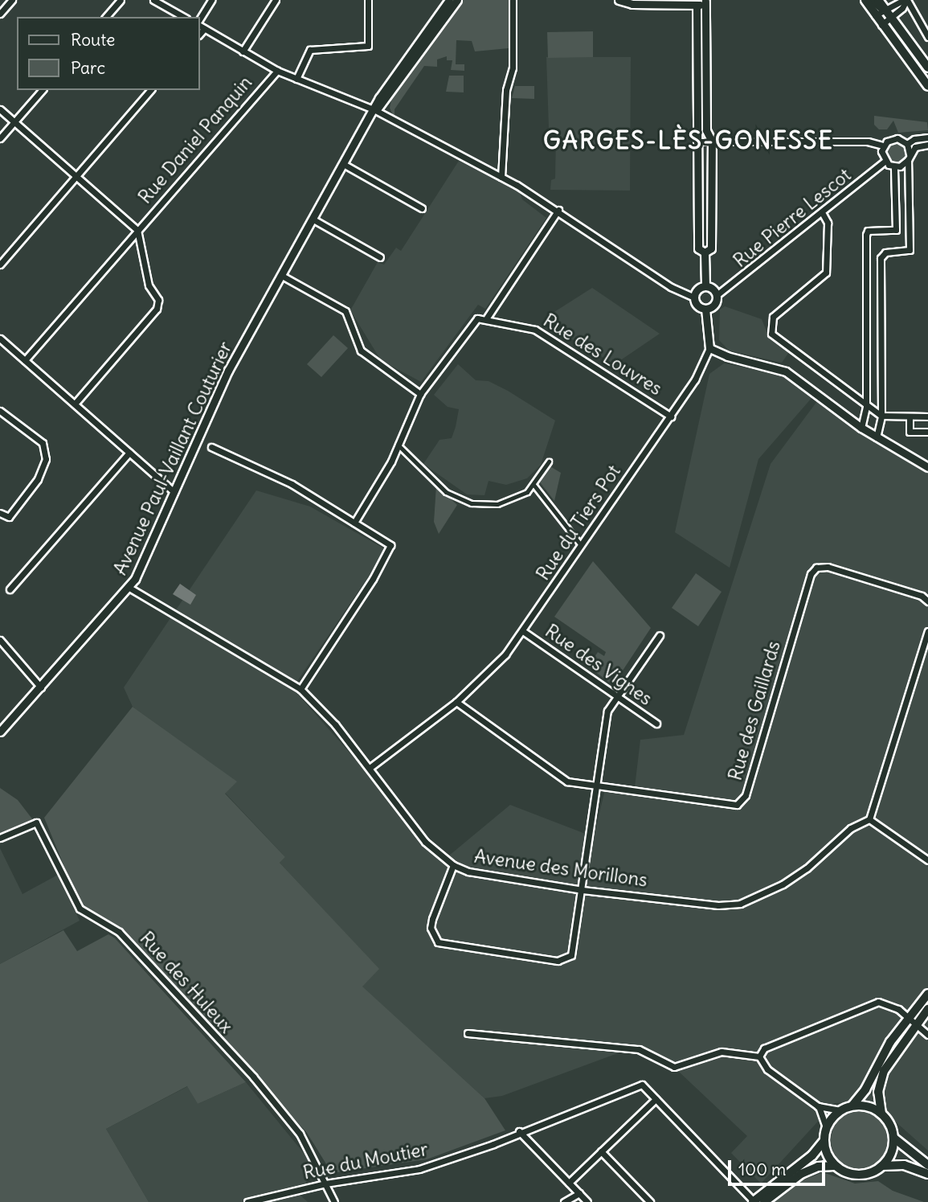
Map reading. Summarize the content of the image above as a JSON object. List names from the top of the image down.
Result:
{
  "streets": {
    "street": [
      "Rue Daniel Panquin",
      "Rue Pierre Lescot",
      "Rue des Louvres",
      "Avenue Paul-Vaillant Couturier",
      "Rue du Tiers Pot",
      "Rue des Vignes",
      "Rue des Gaillards",
      "Avenue des Morillons",
      "Rue des Huleux",
      "Rue du Moutier"
    ]
  },
  "crossings": [
    ["Rue des Louvres", "Rue du Tiers Pot"],
    ["Avenue Paul-Vaillant Couturier", "Avenue des Morillons"],
    ["Rue du Tiers Pot", "Rue des Vignes"],
    ["Rue du Tiers Pot", "Avenue des Morillons"],
    ["Rue des Huleux", "Rue du Moutier"]
  ],
  "districts": ["GARGES-LÈS-GONESSE"],
  "legend": ["Route", "Parc"],
  "scale_bar": "100 m"
}
